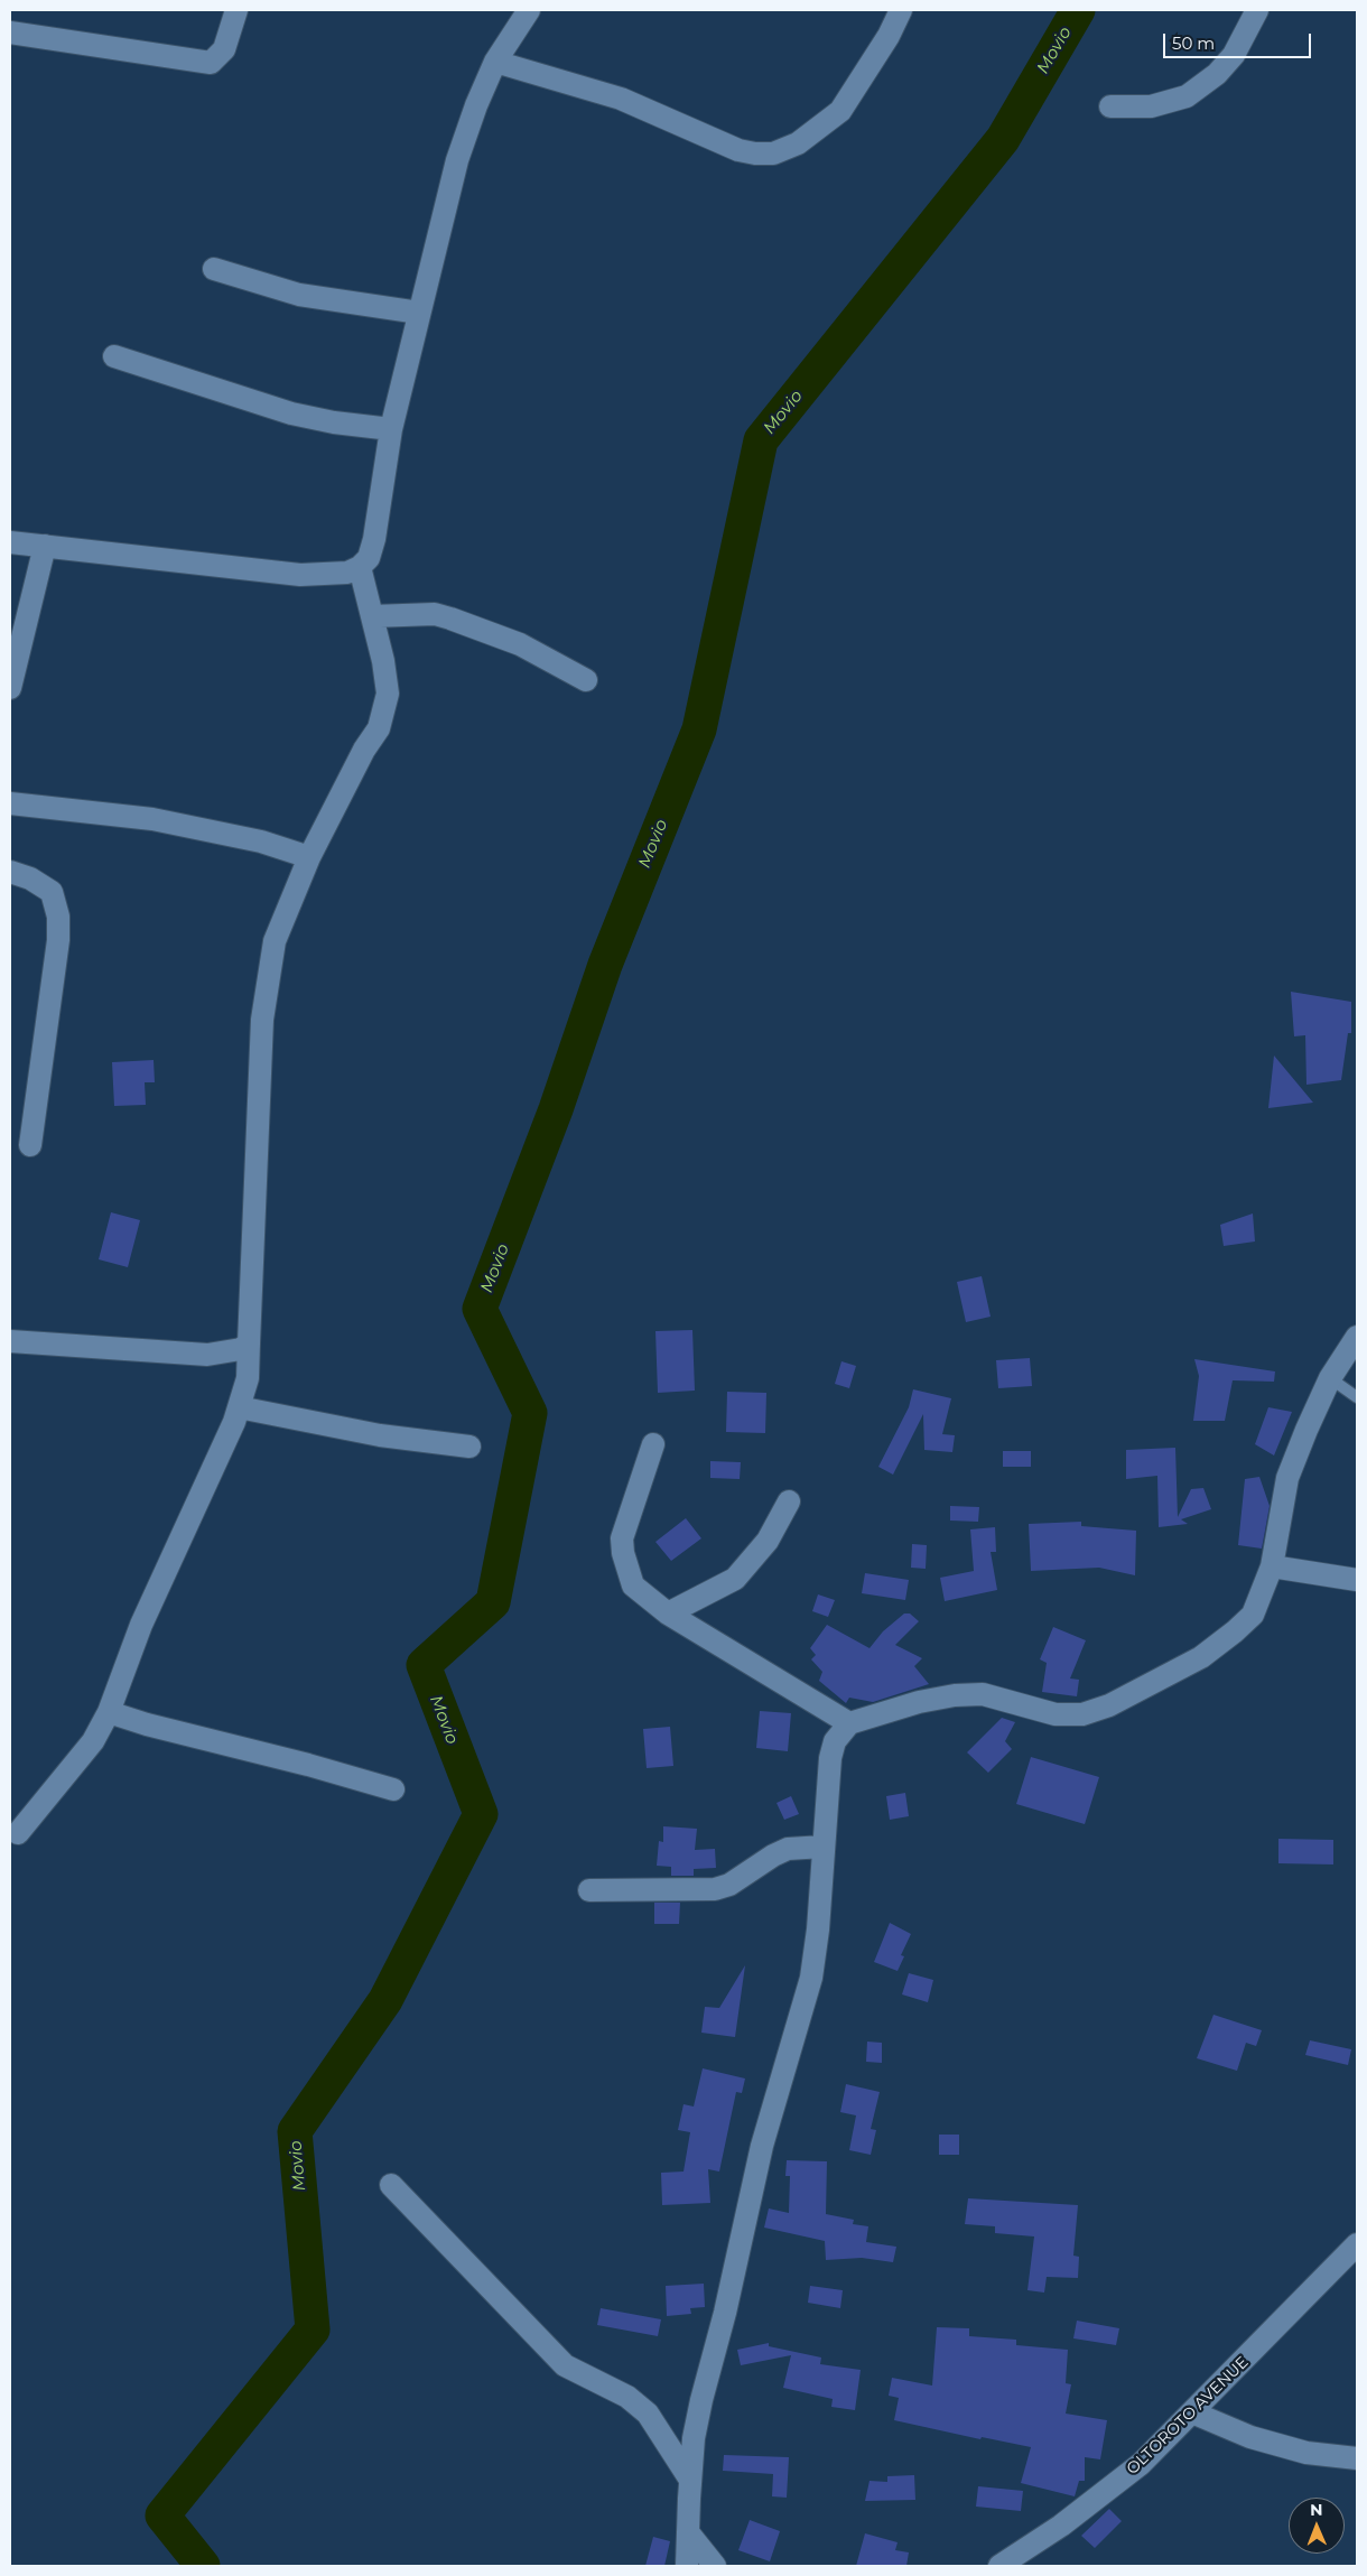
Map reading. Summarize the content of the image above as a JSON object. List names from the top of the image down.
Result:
{
  "streets": {
    "street": ["OLTOROTO AVENUE"]
  },
  "water": ["Movio"],
  "scale_bar": "50 m",
  "north": "top"
}
